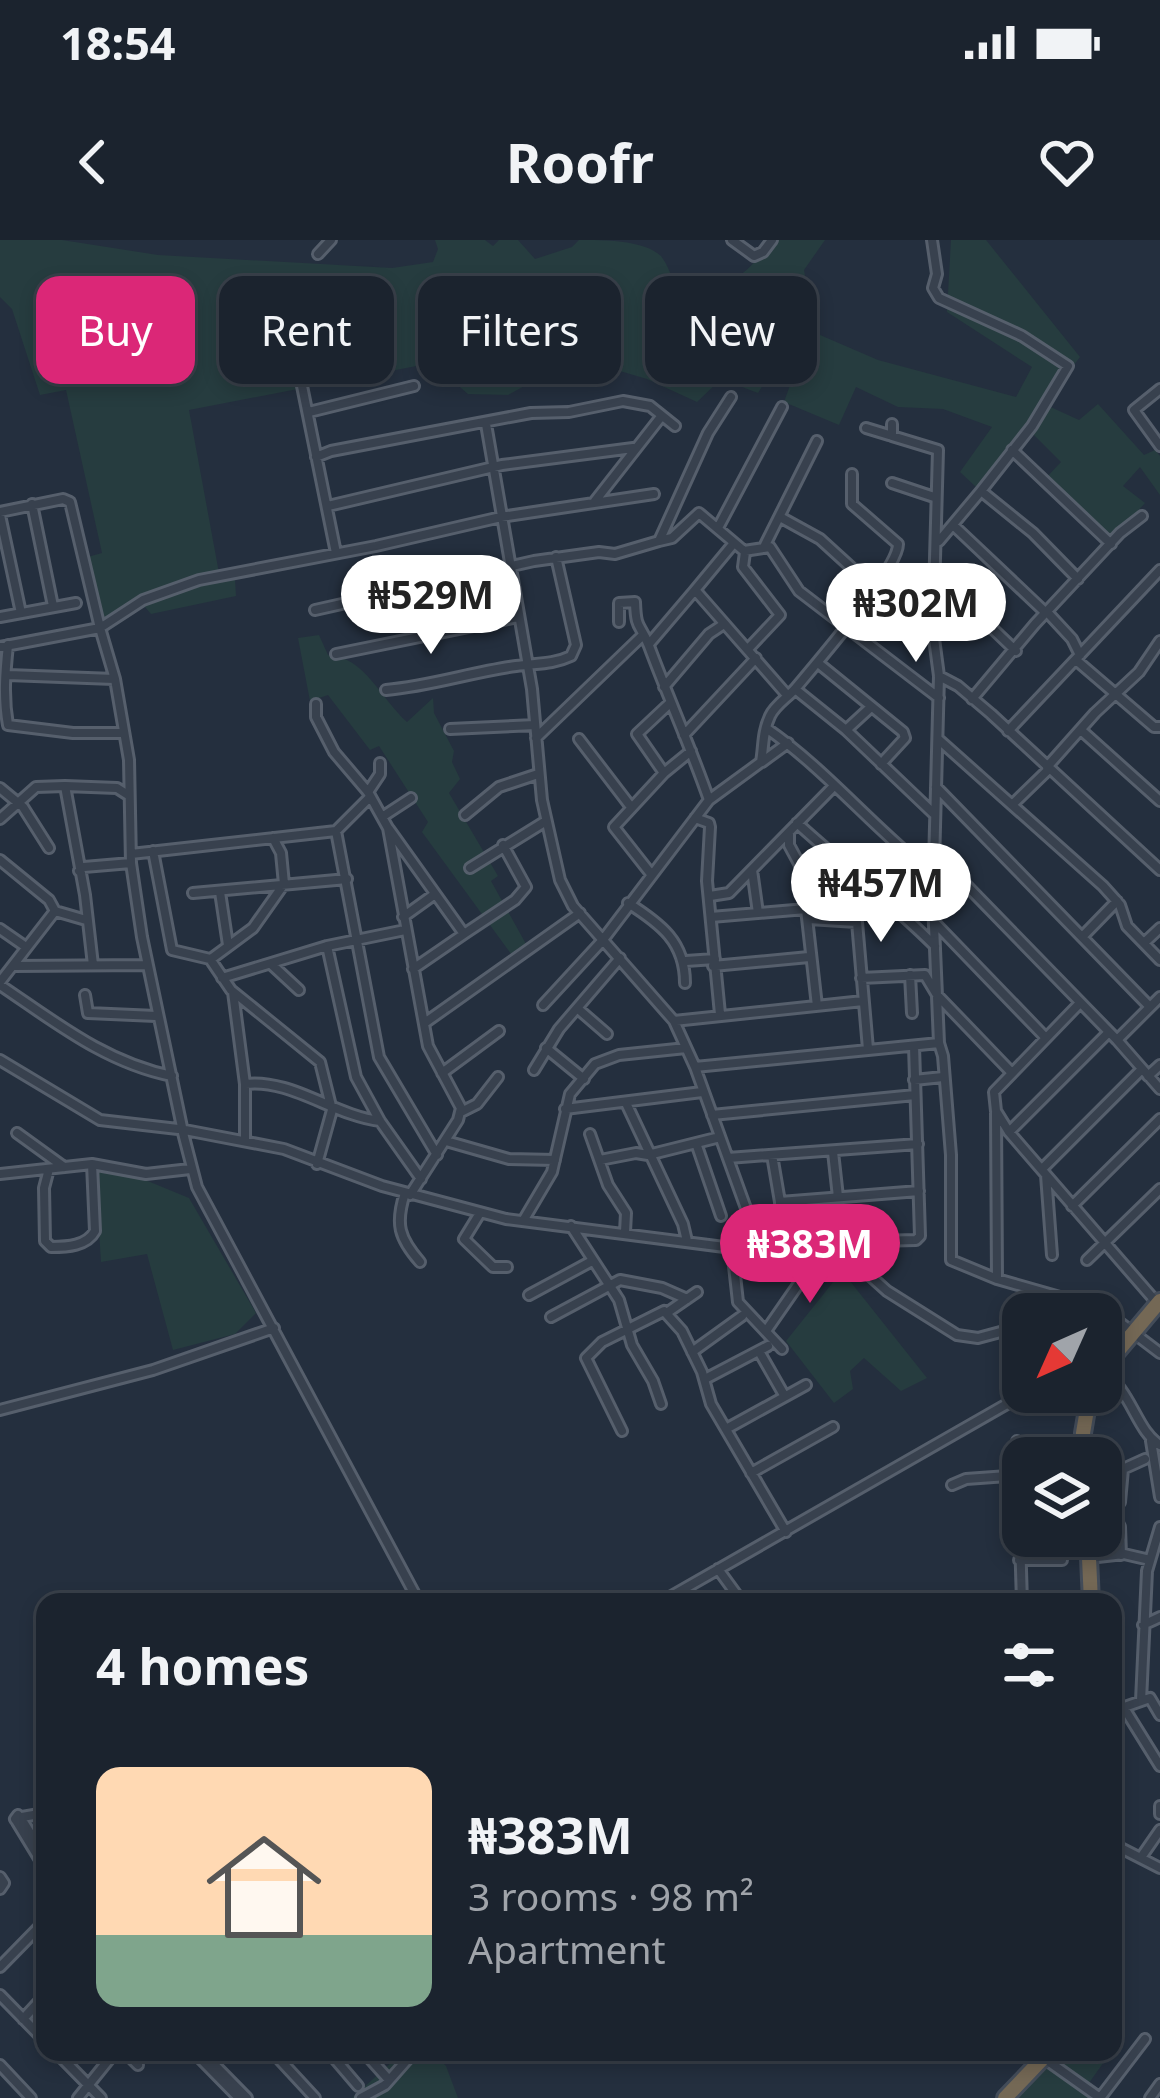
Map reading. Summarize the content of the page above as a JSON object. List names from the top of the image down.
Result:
{
  "north": "bottom left",
  "page": {
    "status": "18:54",
    "header": "Roofr",
    "chip": [
      "Buy",
      "Rent",
      "Filters",
      "New"
    ],
    "price": [
      "₦529M",
      "₦302M",
      "₦457M",
      "₦383M"
    ],
    "heading": "4 homes",
    "list": [
      {
        "name": "₦383M",
        "note": "3 rooms · 98 m² · Apartment"
      }
    ]
  }
}
